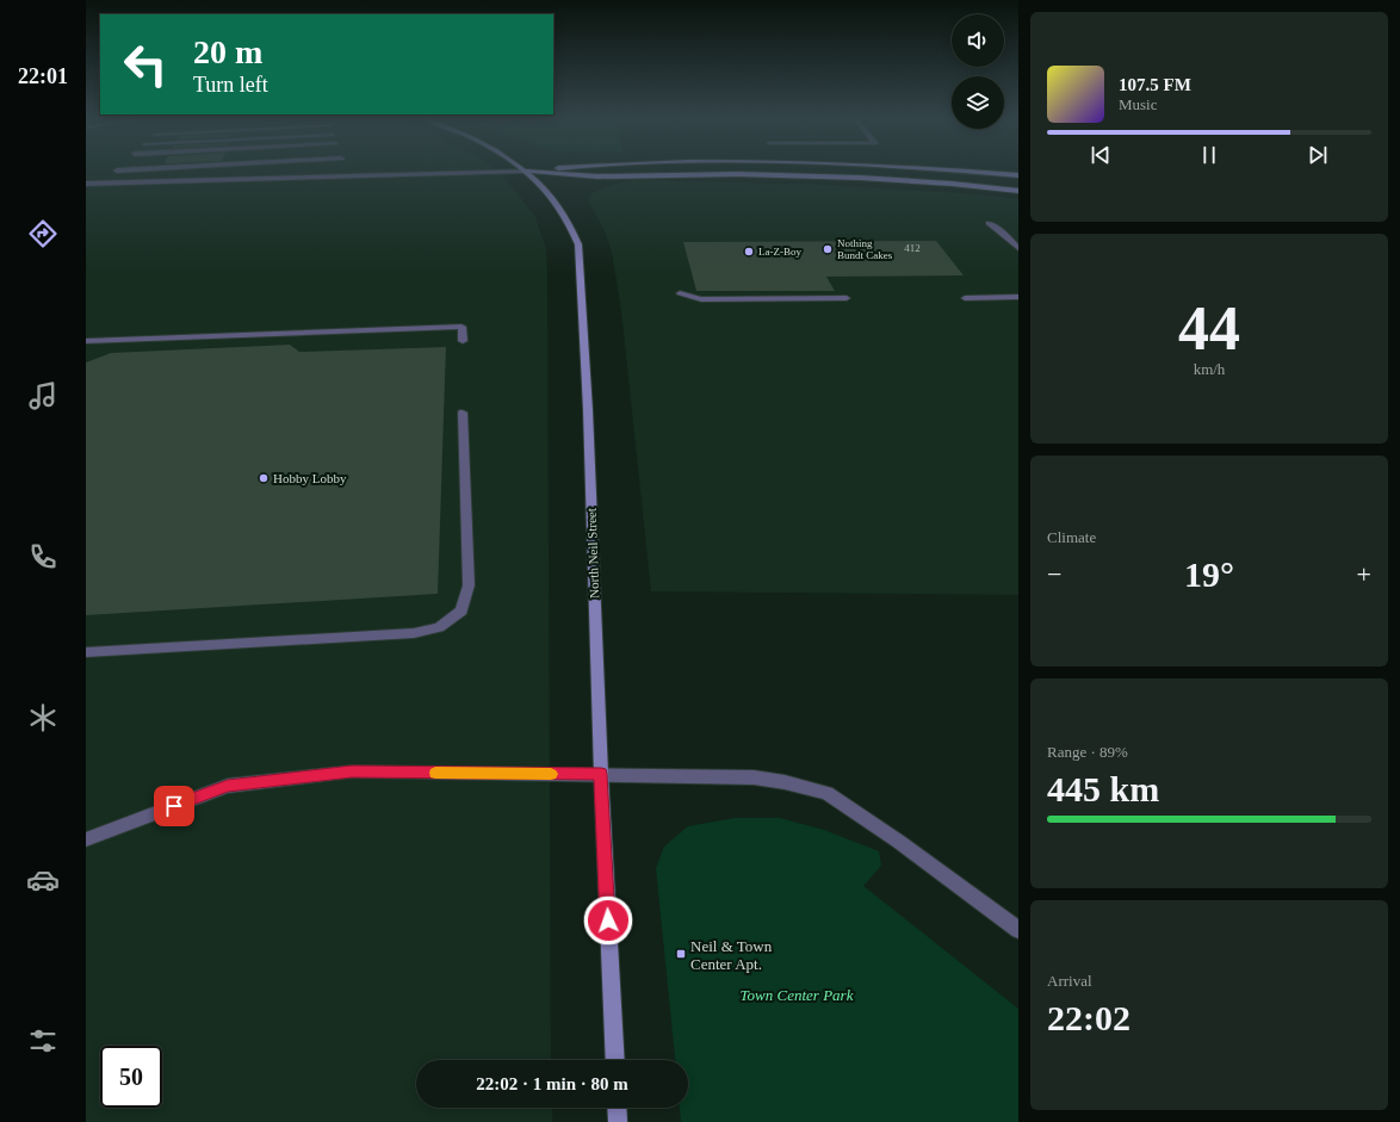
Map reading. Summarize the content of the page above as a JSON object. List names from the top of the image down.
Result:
{
  "streets": {
    "main road": ["North Neil Street"]
  },
  "parks": ["Town Center Park"],
  "places": {
    "other": ["Nothing Bundt Cakes", "La-Z-Boy", "Hobby Lobby"],
    "transit": ["Neil & Town Center Apt."]
  },
  "house_numbers": ["412"],
  "page": {
    "tabs": "22:01",
    "turn": ["20 m", "Turn left"],
    "song": ["107.5 FM", "Music"],
    "tile": [
      ["44", "km/h"],
      "Climate",
      ["Range · 89%", "445 km"],
      ["Arrival", "22:02"]
    ],
    "heat": ["−", "19°", "+"],
    "limit": "50",
    "trip": "22:02 · 1 min · 80 m"
  }
}
